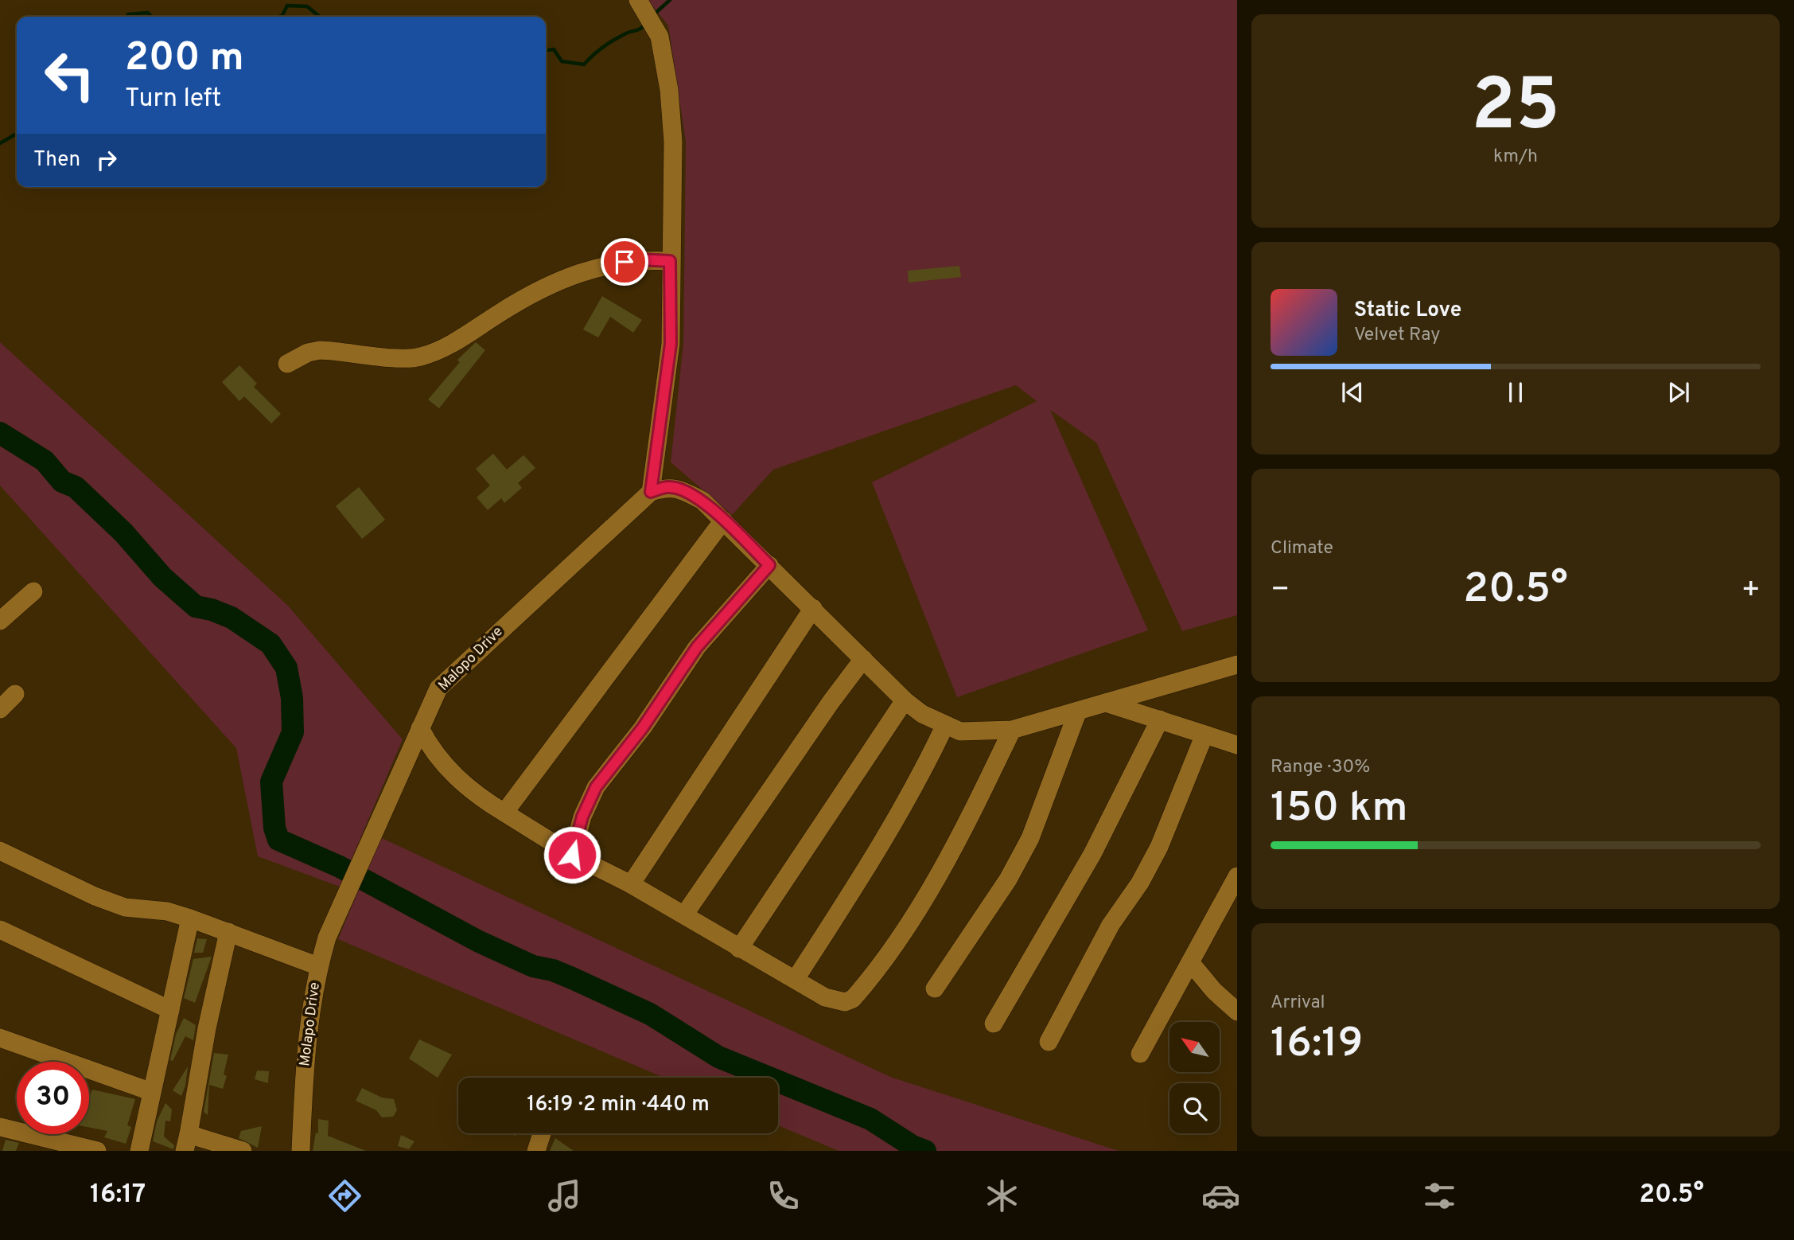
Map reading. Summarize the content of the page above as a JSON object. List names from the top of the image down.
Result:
{
  "streets": {
    "street": ["Malopo Drive", "Molapo Drive"]
  },
  "crossings": [
    ["Malopo Drive", "Molapo Drive"]
  ],
  "north": "top left",
  "page": {
    "tile": [
      ["25", "km/h"],
      "Climate",
      ["Range · 30%", "150 km"],
      ["Arrival", "16:19"]
    ],
    "turn": ["200 m", "Turn left"],
    "then": "Then",
    "song": ["Static Love", "Velvet Ray"],
    "heat": ["−", "20.5°", "+"],
    "limit": "30",
    "trip": "16:19 · 2 min · 440 m",
    "tabs": ["16:17", "20.5°"]
  }
}
